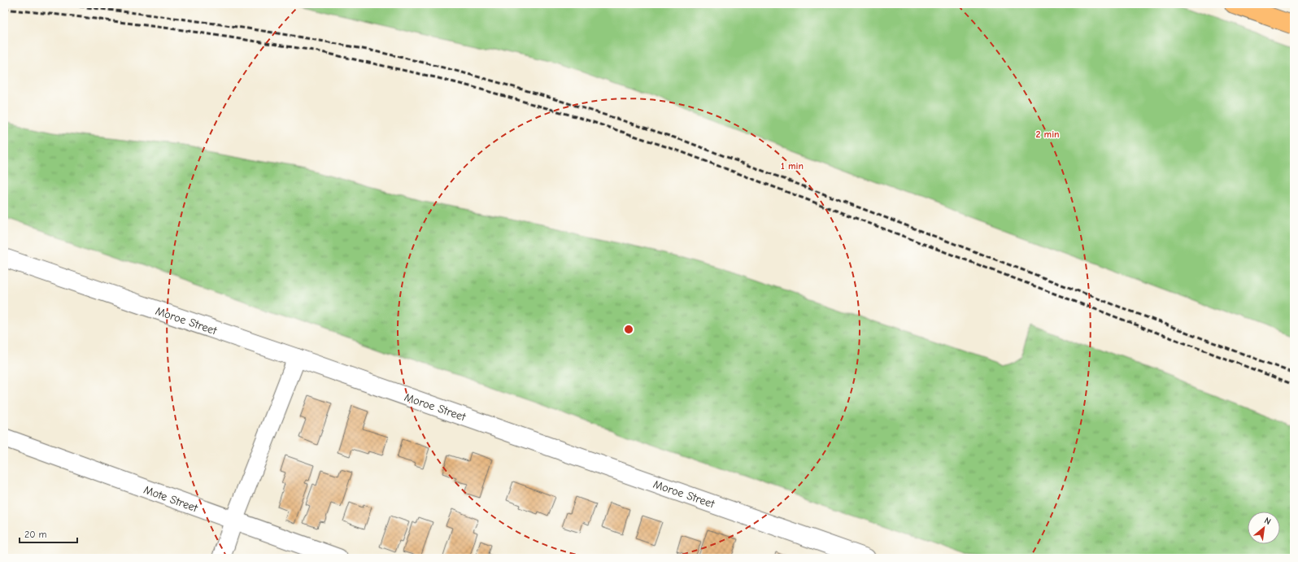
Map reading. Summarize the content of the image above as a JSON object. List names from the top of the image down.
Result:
{
  "streets": {
    "street": ["Moroe Street", "Mote Street"]
  },
  "scale_bar": "20 m",
  "north": "top right",
  "rings": ["2 min", "1 min"]
}
